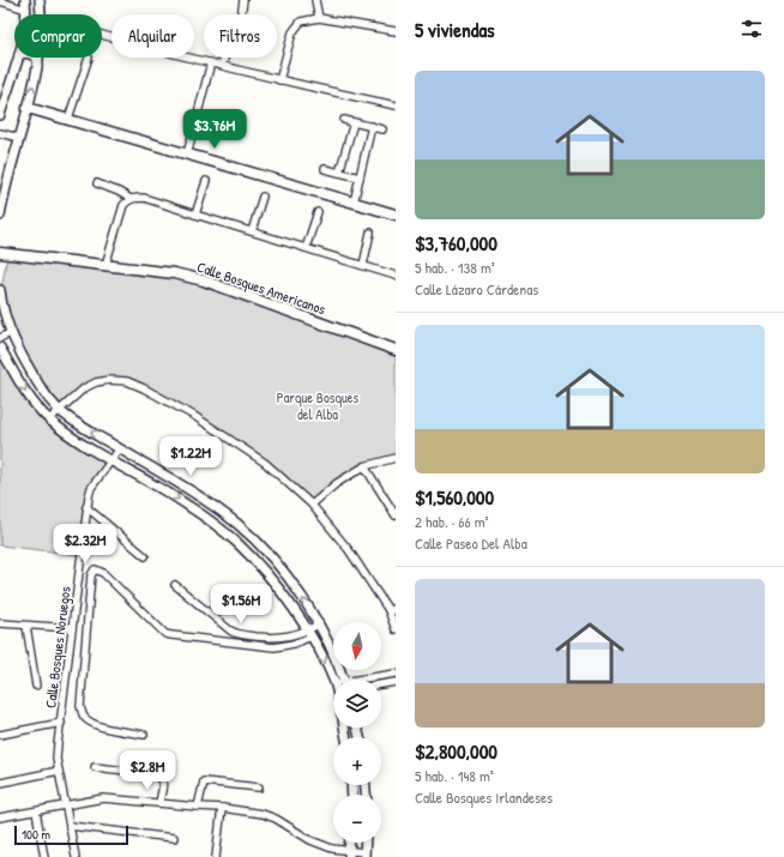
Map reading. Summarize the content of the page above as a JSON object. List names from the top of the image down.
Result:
{
  "streets": {
    "main road": ["Calle Bosques Americanos"],
    "street": ["Calle Bosques Noruegos"]
  },
  "parks": ["Parque Bosques del Alba"],
  "scale_bar": "100 m",
  "north": "bottom",
  "page": {
    "heading": "5 viviendas",
    "chip": ["Comprar", "Alquilar", "Filtros"],
    "list": [
      {
        "name": "$3,760,000",
        "note": "5 hab. · 138 m² · Calle Lázaro Cárdenas"
      },
      {
        "name": "$1,560,000",
        "note": "2 hab. · 66 m² · Calle Paseo Del Alba"
      },
      {
        "name": "$2,800,000",
        "note": "5 hab. · 148 m² · Calle Bosques Irlandeses"
      }
    ],
    "price": [
      "$3.76M",
      "$1.22M",
      "$2.32M",
      "$1.56M",
      "$2.8M"
    ],
    "map_buttons": ["+", "−"],
    "scale": "100 m"
  }
}
